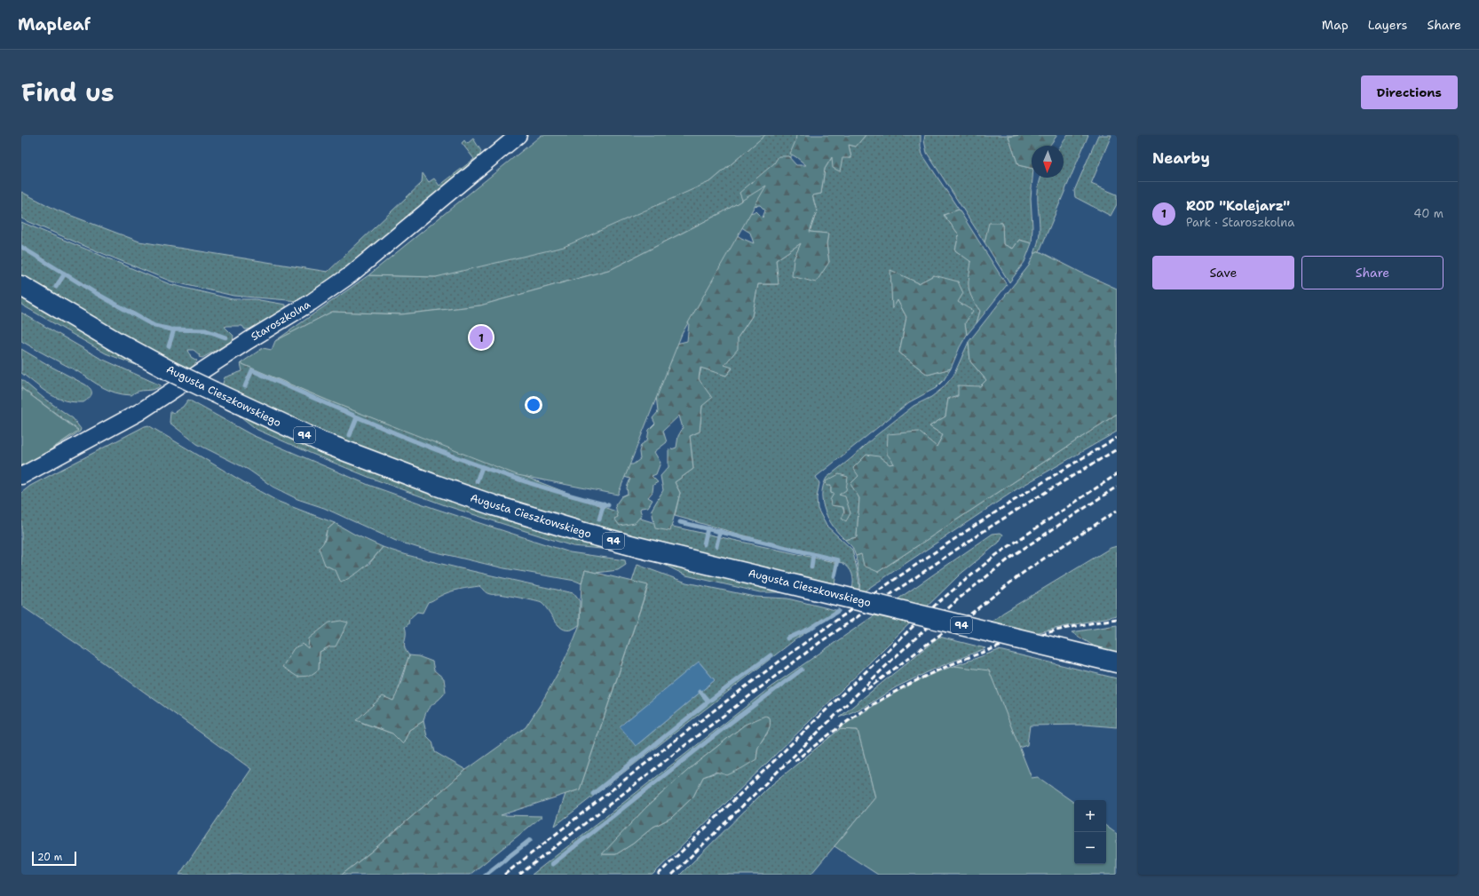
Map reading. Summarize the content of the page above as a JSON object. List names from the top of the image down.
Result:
{
  "streets": {
    "main road": ["Augusta Cieszkowskiego", "94"],
    "street": ["Staroszkolna"]
  },
  "scale_bar": "20 m",
  "north": "bottom",
  "page": {
    "header": "Mapleaf",
    "nav": ["Map", "Layers", "Share"],
    "title": "Find us",
    "buttons": [
      "Directions",
      ["Save", "Share"]
    ],
    "heading": "Nearby",
    "list": [
      {
        "mark": "1",
        "name": "ROD \"Kolejarz\"",
        "note": "Park · Staroszkolna",
        "value": "40 m"
      }
    ],
    "pins": "1",
    "map_buttons": ["+", "−"],
    "scale": "20 m"
  }
}
